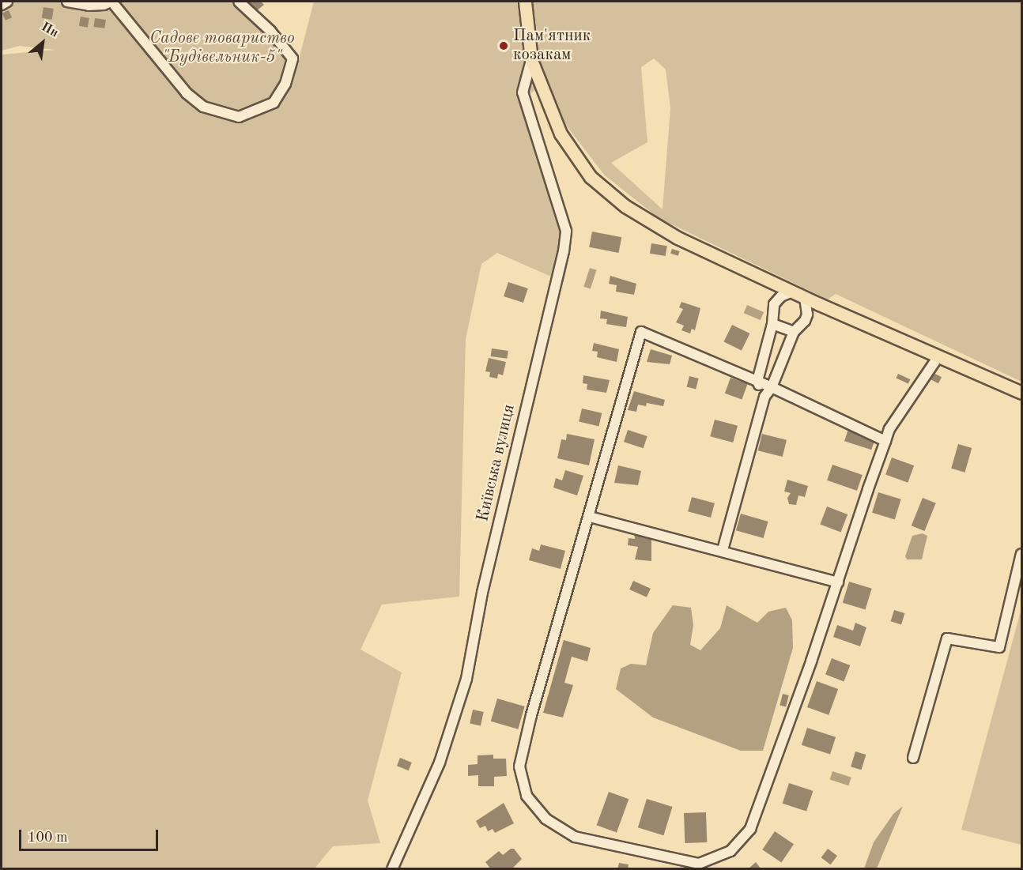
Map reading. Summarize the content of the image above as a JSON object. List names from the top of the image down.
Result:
{
  "streets": {
    "street": ["Київська вулиця"]
  },
  "parks": ["Садове товариство \"Будівельник-5\""],
  "places": ["Пам'ятник козакам"],
  "scale_bar": "100 m",
  "north": "top right"
}
